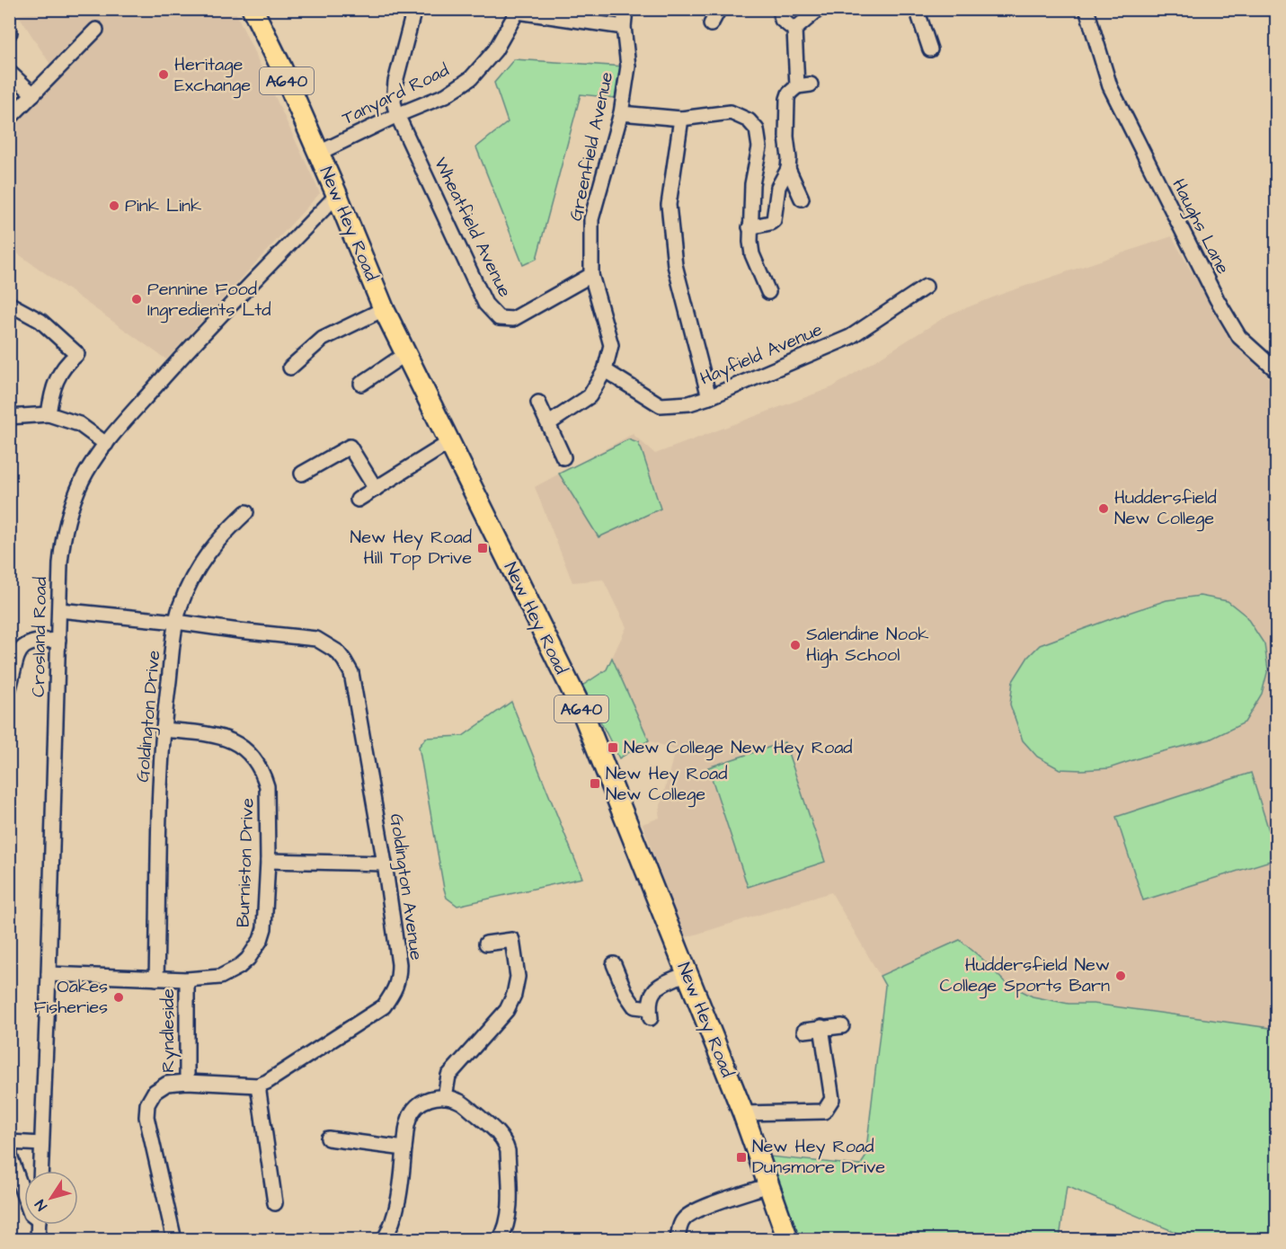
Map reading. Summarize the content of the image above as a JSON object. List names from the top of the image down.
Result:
{
  "streets": {
    "highway": ["A640", "New Hey Road"],
    "street": [
      "Tanyard Road",
      "Greenfield Avenue",
      "Haughs Lane",
      "Wheatfield Avenue",
      "Hayfield Avenue",
      "Crosland Road",
      "Goldington Drive",
      "Burniston Drive",
      "Goldington Avenue",
      "Ryndleside"
    ]
  },
  "crossings": [
    ["Tanyard Road", "New Hey Road"],
    ["Tanyard Road", "Wheatfield Avenue"],
    ["Greenfield Avenue", "Wheatfield Avenue"],
    ["Greenfield Avenue", "Hayfield Avenue"],
    ["New Hey Road", "Crosland Road"],
    ["Crosland Road", "Burniston Drive"],
    ["Crosland Road", "Goldington Avenue"],
    ["Goldington Drive", "Burniston Drive"],
    ["Goldington Drive", "Goldington Avenue"],
    ["Burniston Drive", "Ryndleside"]
  ],
  "places": {
    "other": [
      "Heritage Exchange",
      "Pink Link",
      "Pennine Food Ingredients Ltd",
      "Huddersfield New College",
      "Salendine Nook High School",
      "Huddersfield New College Sports Barn",
      "Oakes Fisheries"
    ],
    "transit": [
      "New Hey Road Hill Top Drive",
      "New College New Hey Road",
      "New Hey Road New College",
      "New Hey Road Dunsmore Drive"
    ]
  },
  "north": "bottom left"
}
